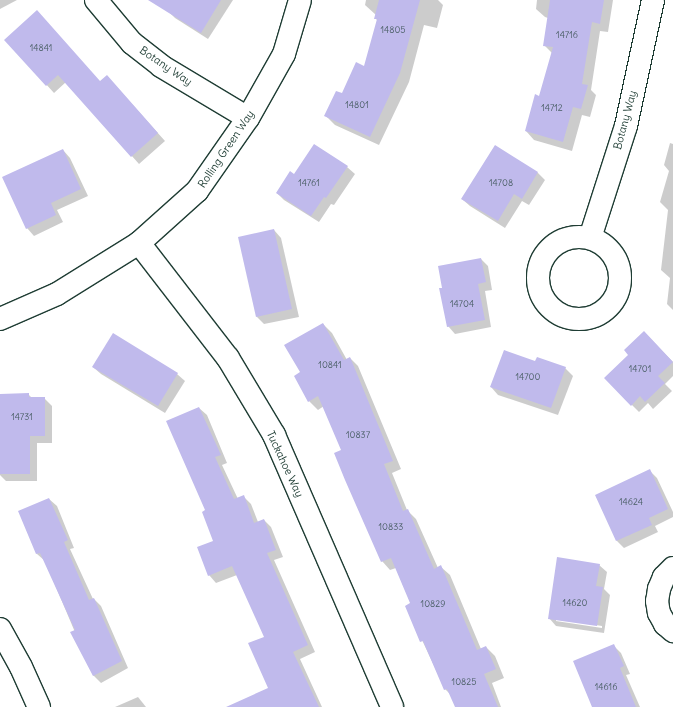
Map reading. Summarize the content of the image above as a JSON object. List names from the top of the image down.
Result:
{
  "streets": {
    "street": ["Botany Way", "Rolling Green Way", "Tuckahoe Way"]
  },
  "crossings": [
    ["Botany Way", "Rolling Green Way"],
    ["Rolling Green Way", "Tuckahoe Way"]
  ],
  "house_numbers": [
    "14805",
    "14716",
    "14841",
    "14801",
    "14712",
    "14761",
    "14708",
    "14704",
    "10841",
    "14701",
    "14700",
    "14731",
    "10837",
    "14624",
    "10833",
    "14620",
    "10829",
    "10825",
    "14616"
  ]
}
